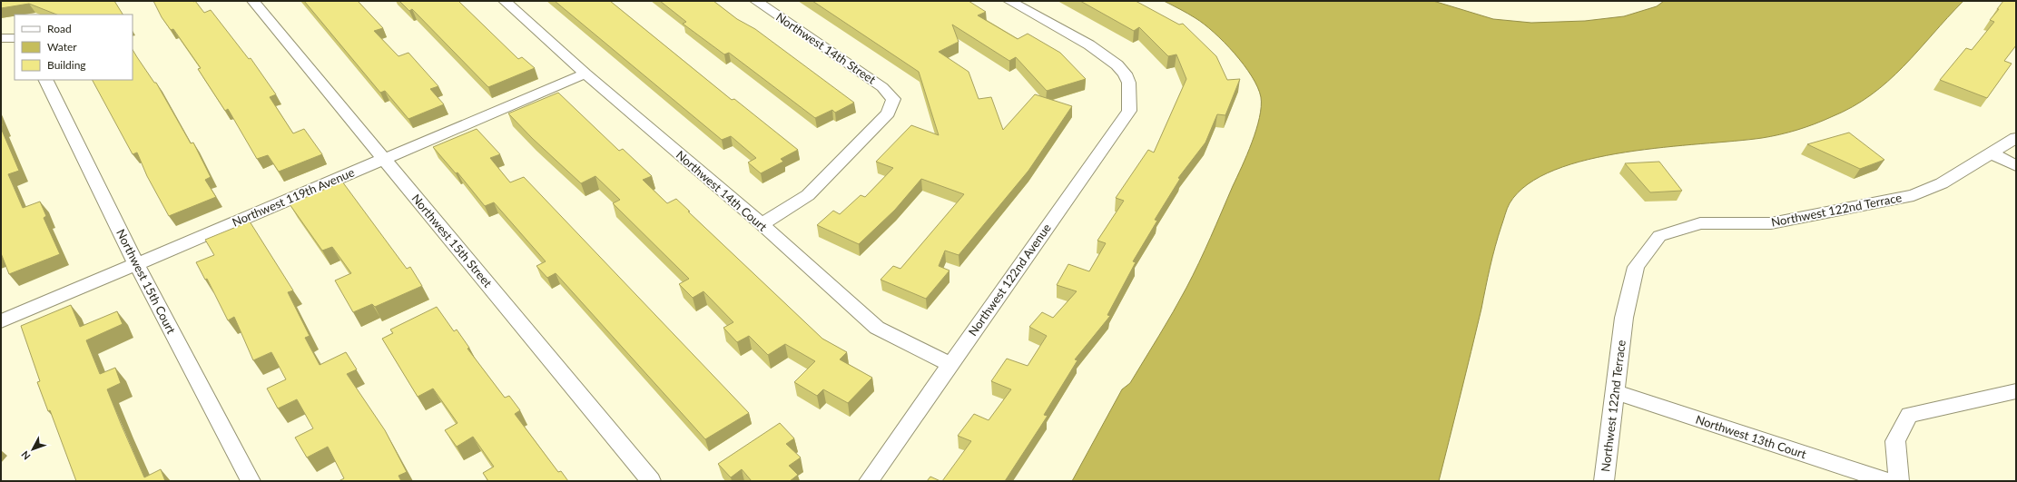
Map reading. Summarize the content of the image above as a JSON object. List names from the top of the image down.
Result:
{
  "streets": {
    "street": [
      "Northwest 14th Street",
      "Northwest 14th Court",
      "Northwest 119th Avenue",
      "Northwest 122nd Terrace",
      "Northwest 15th Street",
      "Northwest 122nd Avenue",
      "Northwest 15th Court",
      "Northwest 13th Court"
    ]
  },
  "crossings": [
    ["Northwest 14th Street", "Northwest 14th Court"],
    ["Northwest 14th Court", "Northwest 119th Avenue"],
    ["Northwest 14th Court", "Northwest 122nd Avenue"],
    ["Northwest 119th Avenue", "Northwest 15th Street"],
    ["Northwest 119th Avenue", "Northwest 15th Court"],
    ["Northwest 122nd Terrace", "Northwest 13th Court"]
  ],
  "legend": ["Road", "Water", "Building"],
  "north": "bottom left"
}
